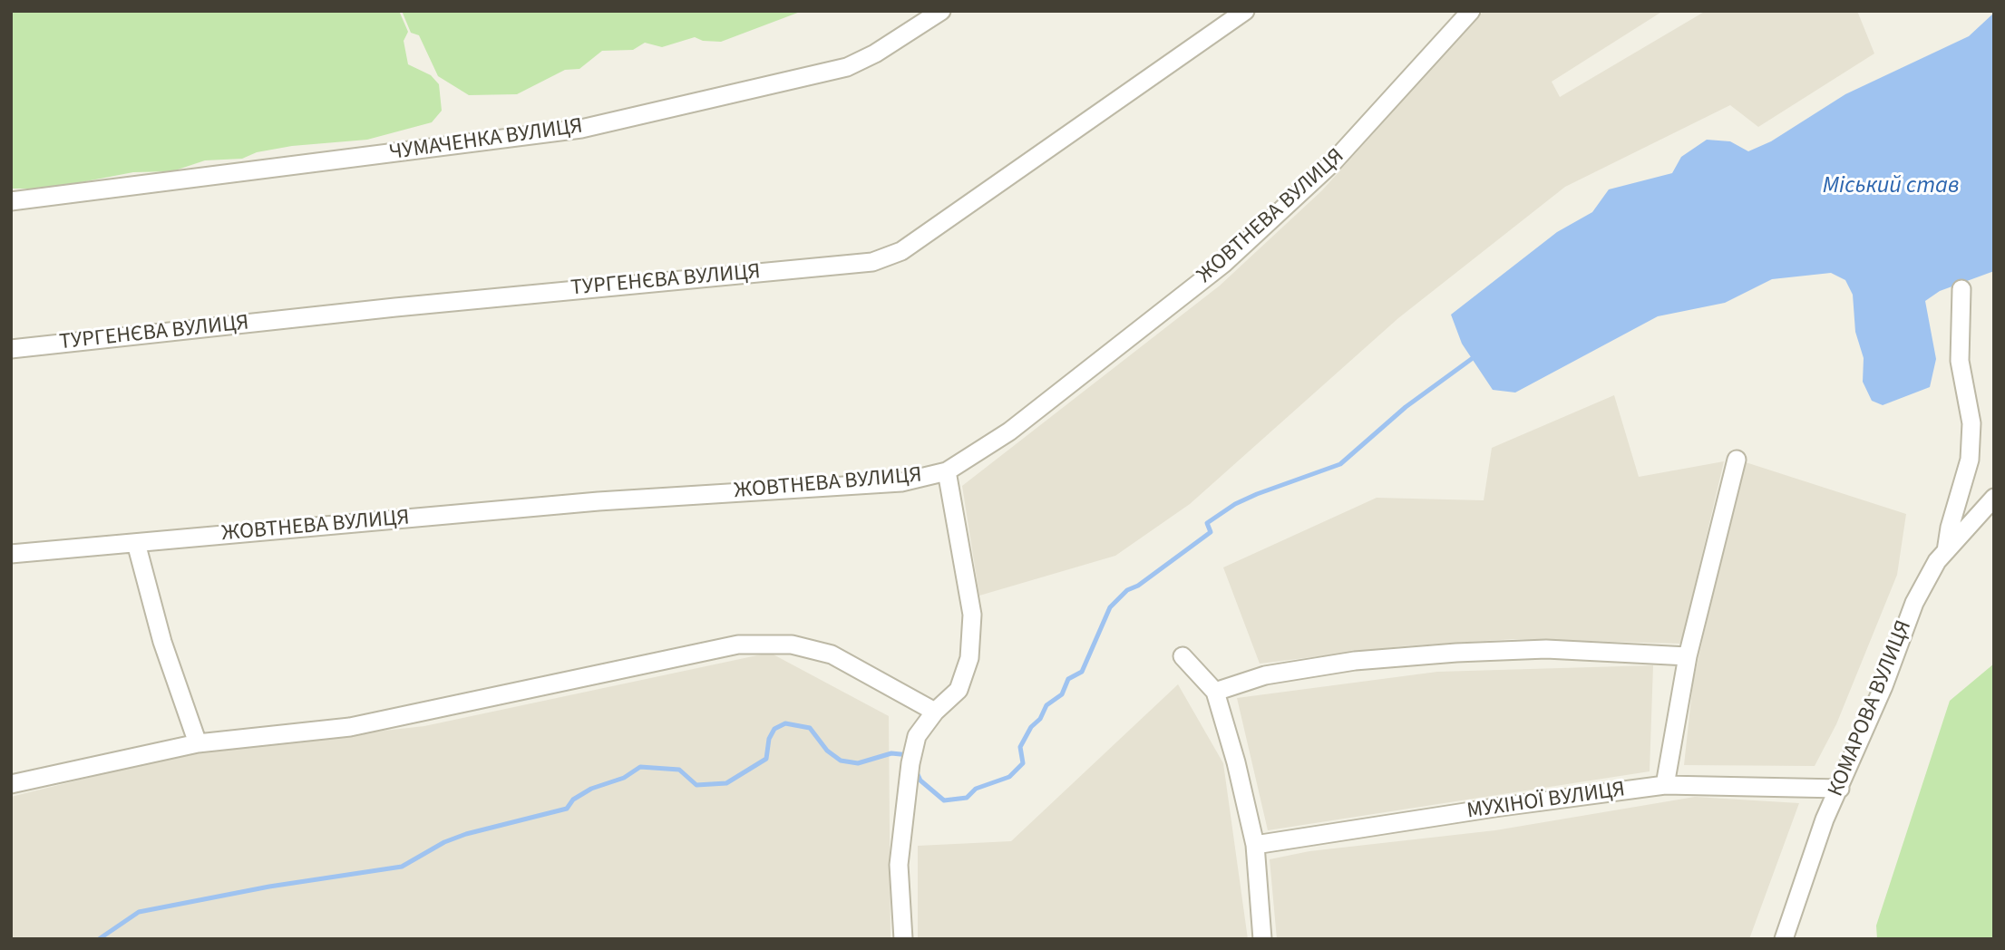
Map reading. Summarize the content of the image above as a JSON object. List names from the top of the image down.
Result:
{
  "streets": {
    "street": [
      "ЧУМАЧЕНКА ВУЛИЦЯ",
      "ЖОВТНЕВА ВУЛИЦЯ",
      "ТУРГЕНЄВА ВУЛИЦЯ",
      "КОМАРОВА ВУЛИЦЯ",
      "МУХІНОЇ ВУЛИЦЯ"
    ]
  },
  "crossings": [
    ["КОМАРОВА ВУЛИЦЯ", "МУХІНОЇ ВУЛИЦЯ"]
  ],
  "water": ["Міський став"]
}
